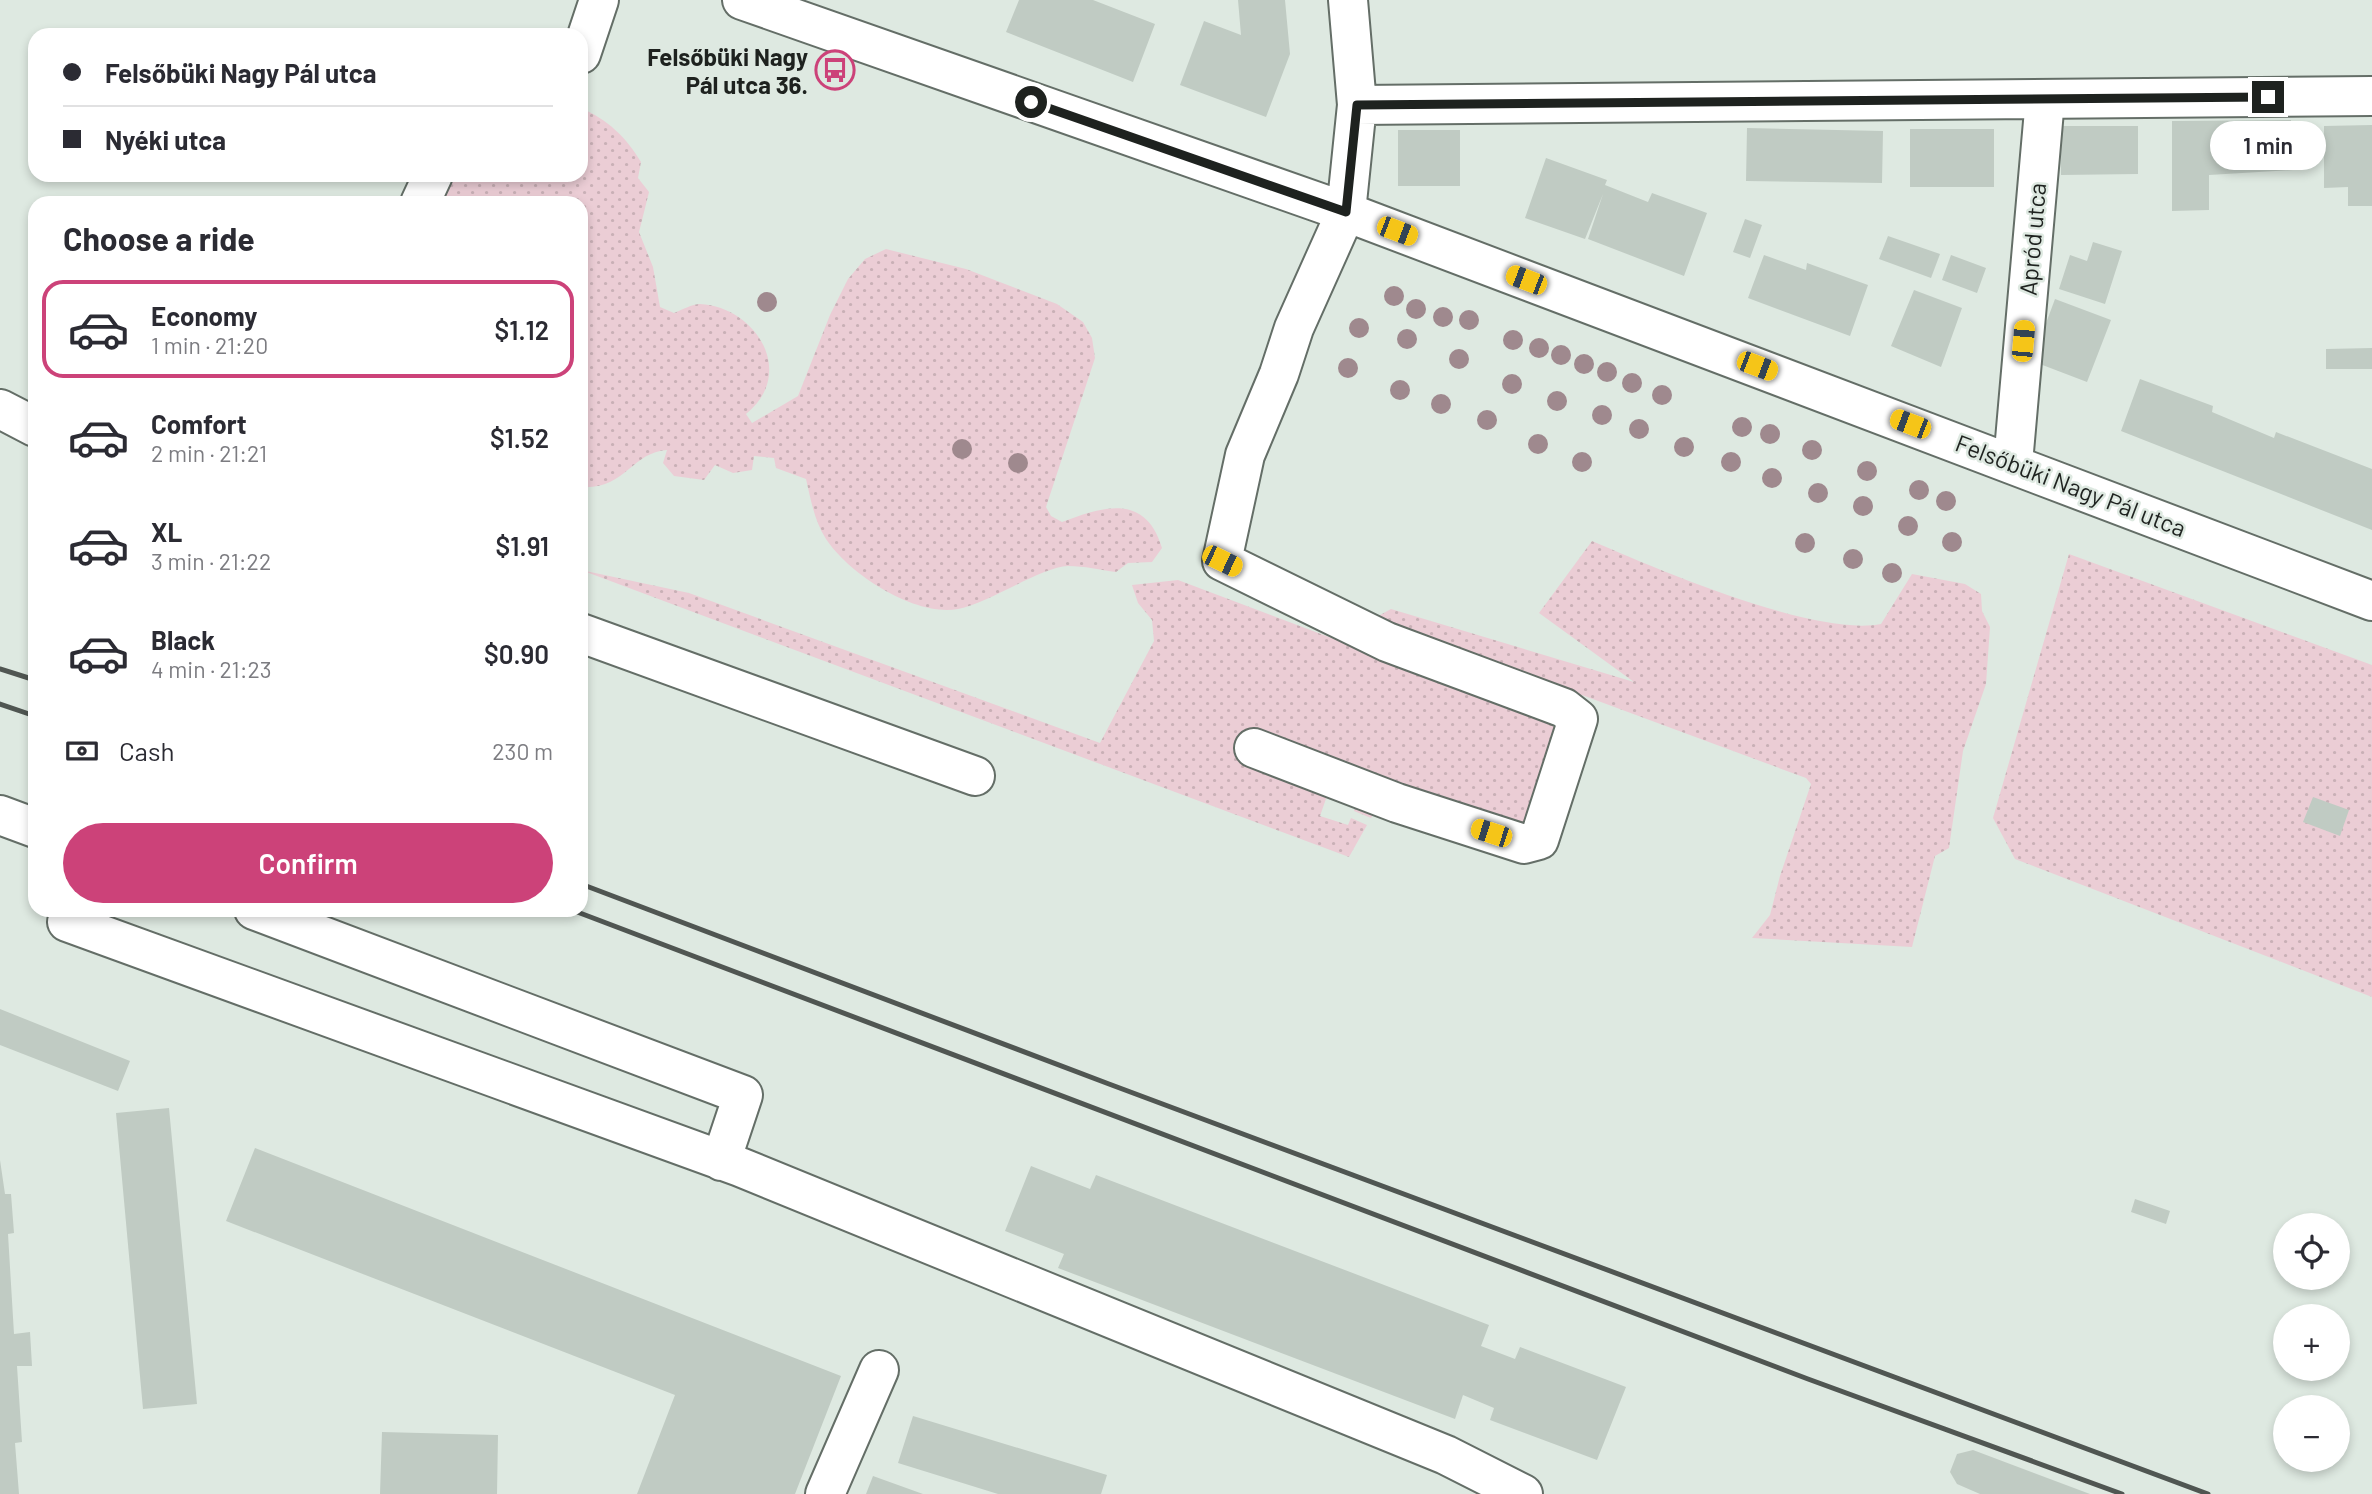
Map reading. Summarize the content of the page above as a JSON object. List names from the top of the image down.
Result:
{
  "streets": {
    "street": ["Apród utca", "Felsőbüki Nagy Pál utca"]
  },
  "crossings": [
    ["Apród utca", "Felsőbüki Nagy Pál utca"]
  ],
  "places": {
    "bus stop": ["Felsőbüki Nagy Pál utca 36."]
  },
  "page": {
    "banner": ["Felsőbüki Nagy Pál utca", "Nyéki utca"],
    "bubble": "1 min",
    "heading": "Choose a ride",
    "list": [
      {
        "name": "Economy",
        "note": "1 min · 21:20",
        "value": "$1.12"
      },
      {
        "name": "Comfort",
        "note": "2 min · 21:21",
        "value": "$1.52"
      },
      {
        "name": "XL",
        "note": "3 min · 21:22",
        "value": "$1.91"
      },
      {
        "name": "Black",
        "note": "4 min · 21:23",
        "value": "$0.90"
      }
    ],
    "pay": ["Cash", "230 m"],
    "buttons": "Confirm",
    "map_buttons": ["+", "−"]
  }
}
